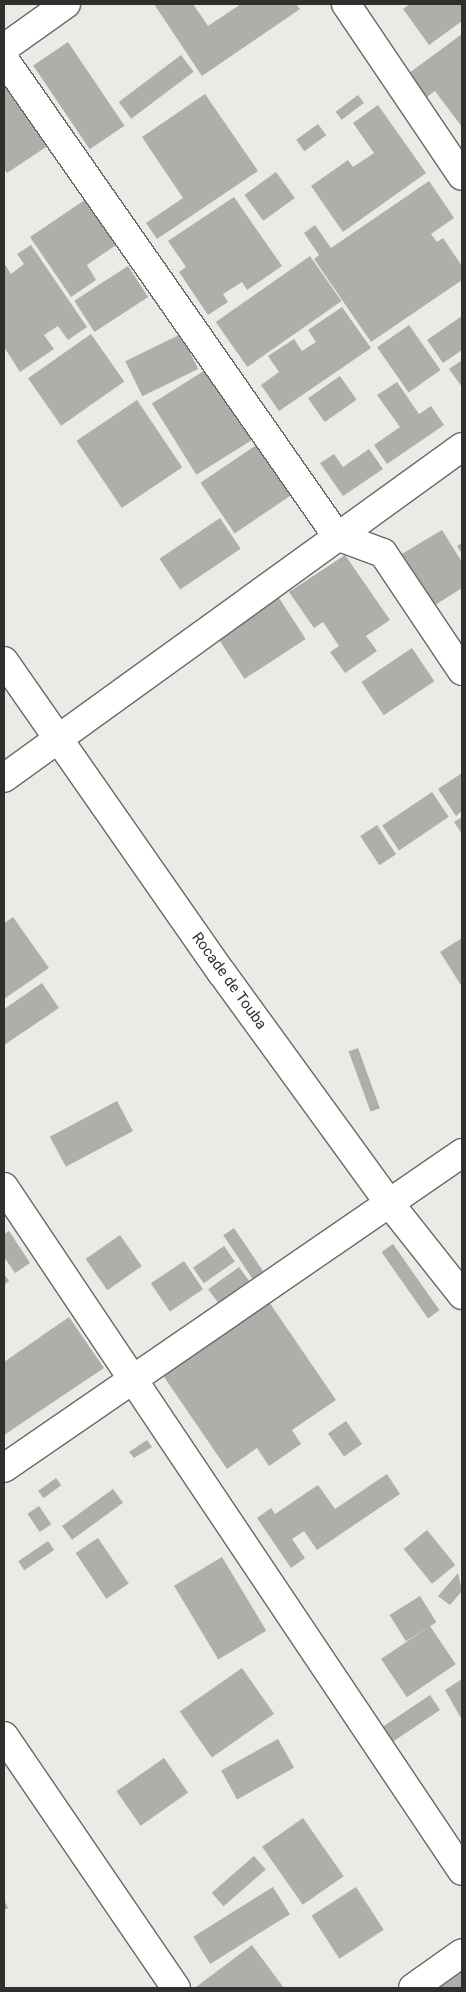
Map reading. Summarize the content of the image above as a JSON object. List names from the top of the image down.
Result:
{
  "streets": {
    "street": ["Rocade de Touba"]
  }
}
